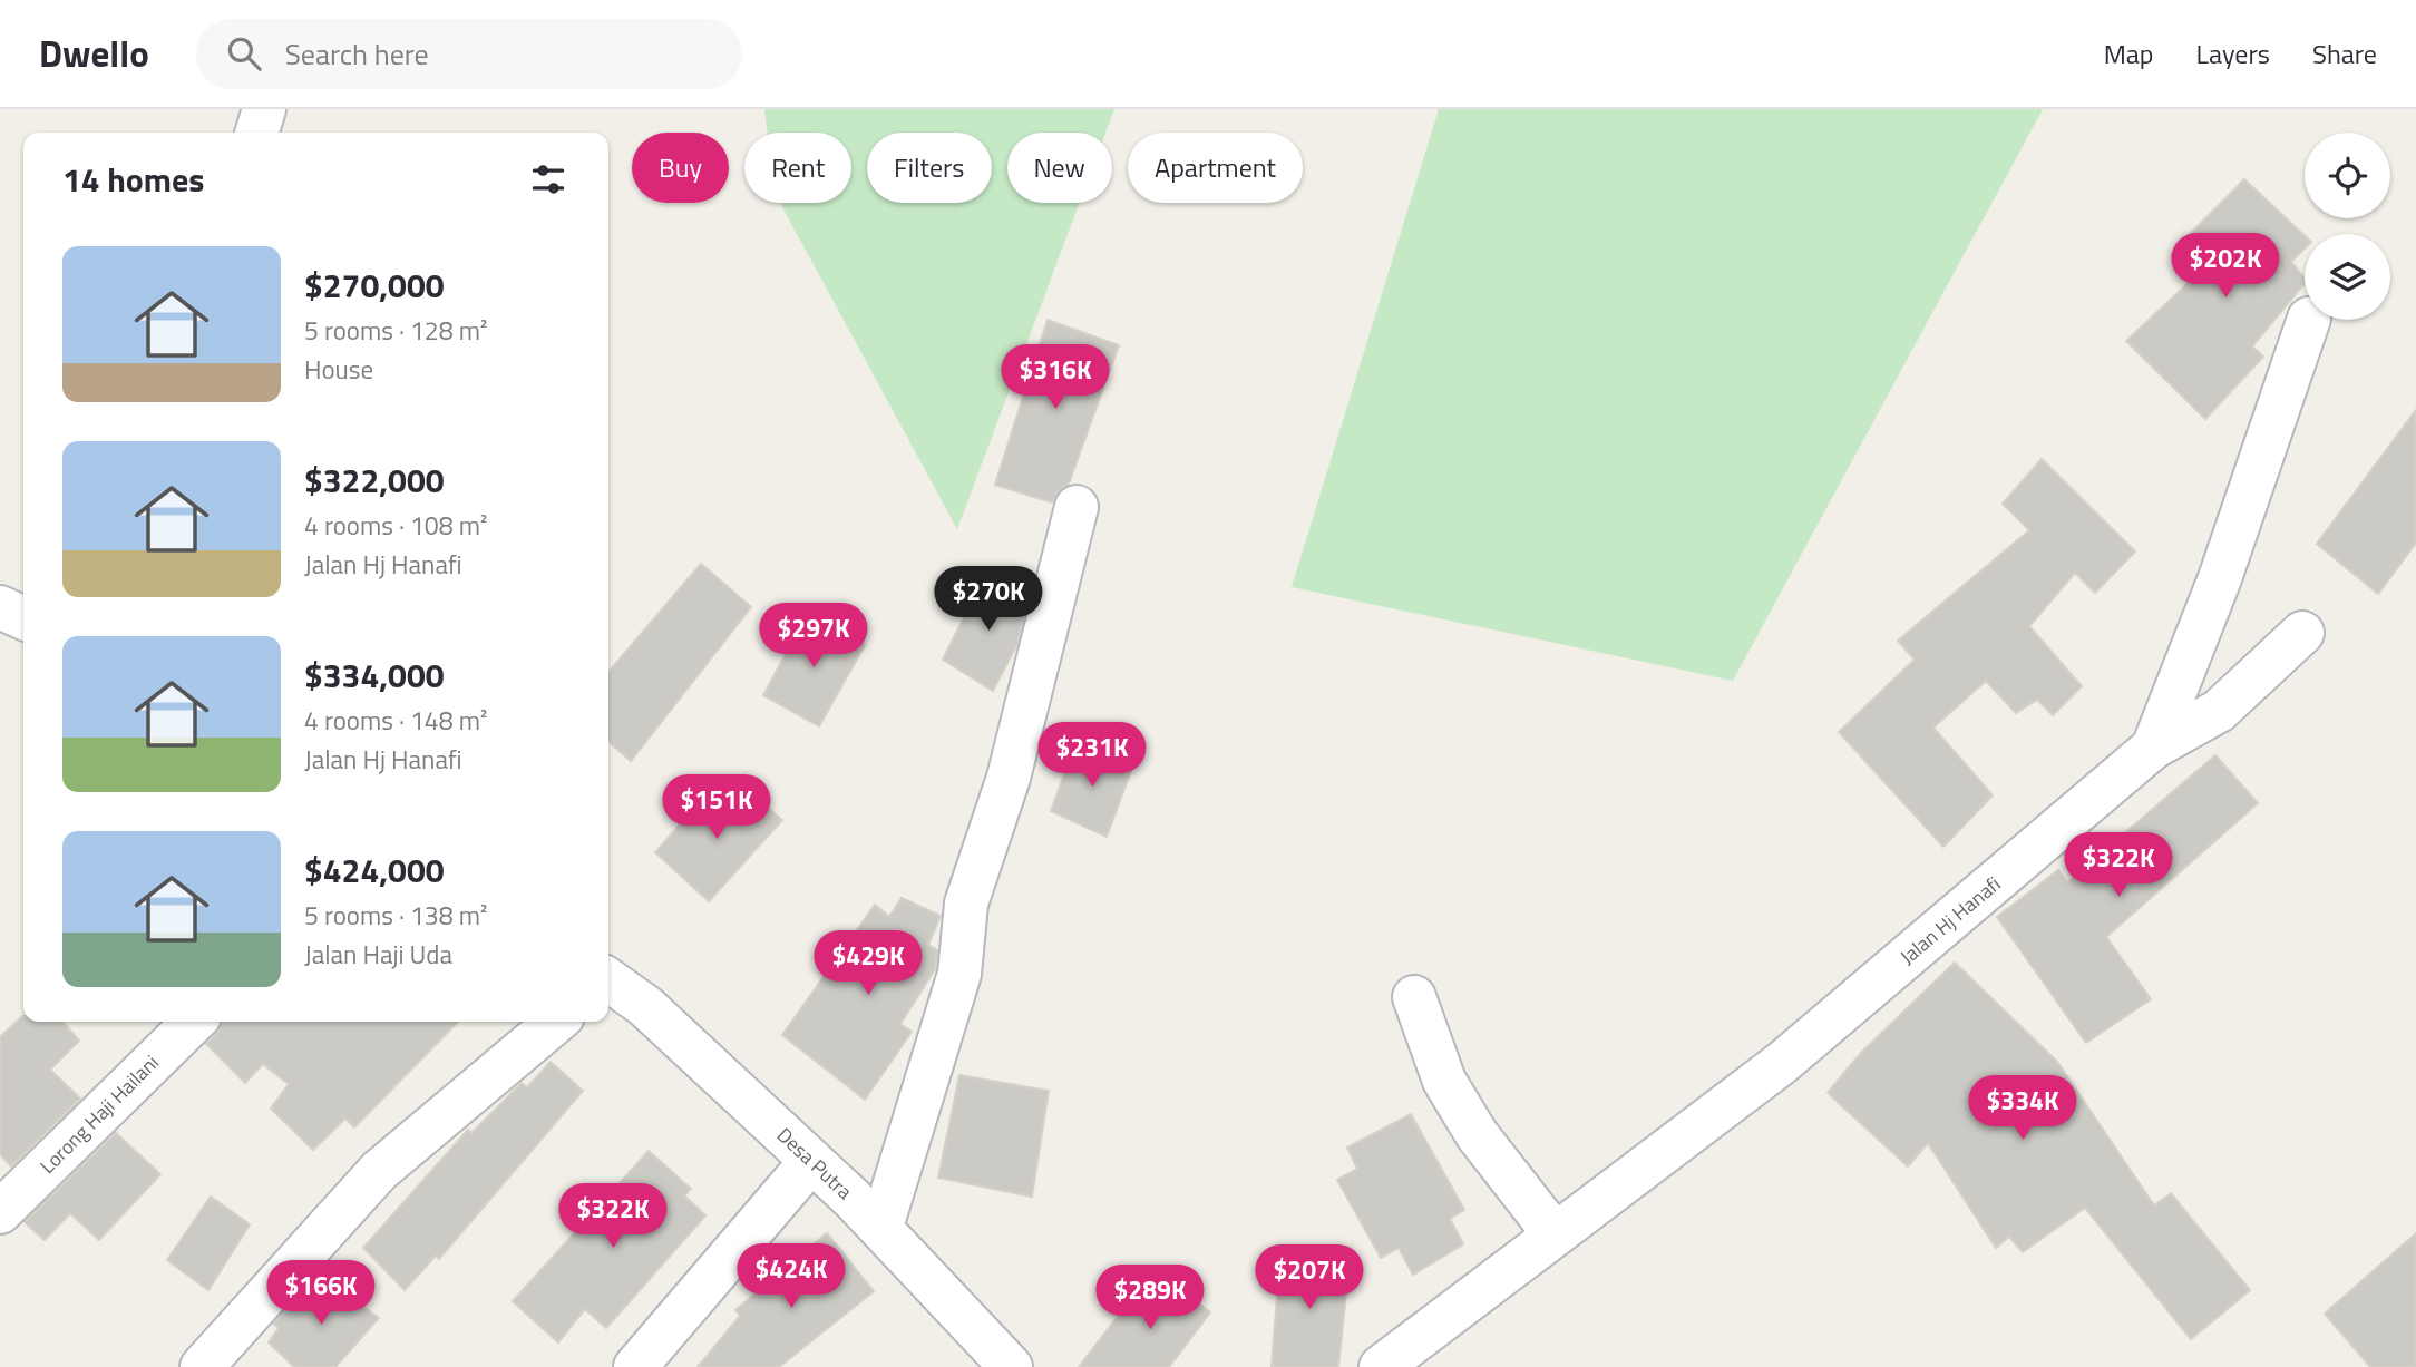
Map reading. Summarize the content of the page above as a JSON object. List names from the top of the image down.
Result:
{
  "streets": {
    "street": ["Jalan Hj Hanafi", "Lorong Haji Hailani", "Desa Putra"]
  },
  "page": {
    "header": "Dwello",
    "search": "Search here",
    "nav": ["Map", "Layers", "Share"],
    "chip": [
      "Buy",
      "Rent",
      "Filters",
      "New",
      "Apartment"
    ],
    "heading": "14 homes",
    "list": [
      {
        "name": "$270,000",
        "note": "5 rooms · 128 m² · House"
      },
      {
        "name": "$322,000",
        "note": "4 rooms · 108 m² · Jalan Hj Hanafi"
      },
      {
        "name": "$334,000",
        "note": "4 rooms · 148 m² · Jalan Hj Hanafi"
      },
      {
        "name": "$424,000",
        "note": "5 rooms · 138 m² · Jalan Haji Uda"
      }
    ],
    "price": [
      "$202K",
      "$316K",
      "$270K",
      "$297K",
      "$231K",
      "$151K",
      "$322K",
      "$429K",
      "$334K",
      "$322K",
      "$424K",
      "$207K",
      "$166K",
      "$289K"
    ]
  }
}
